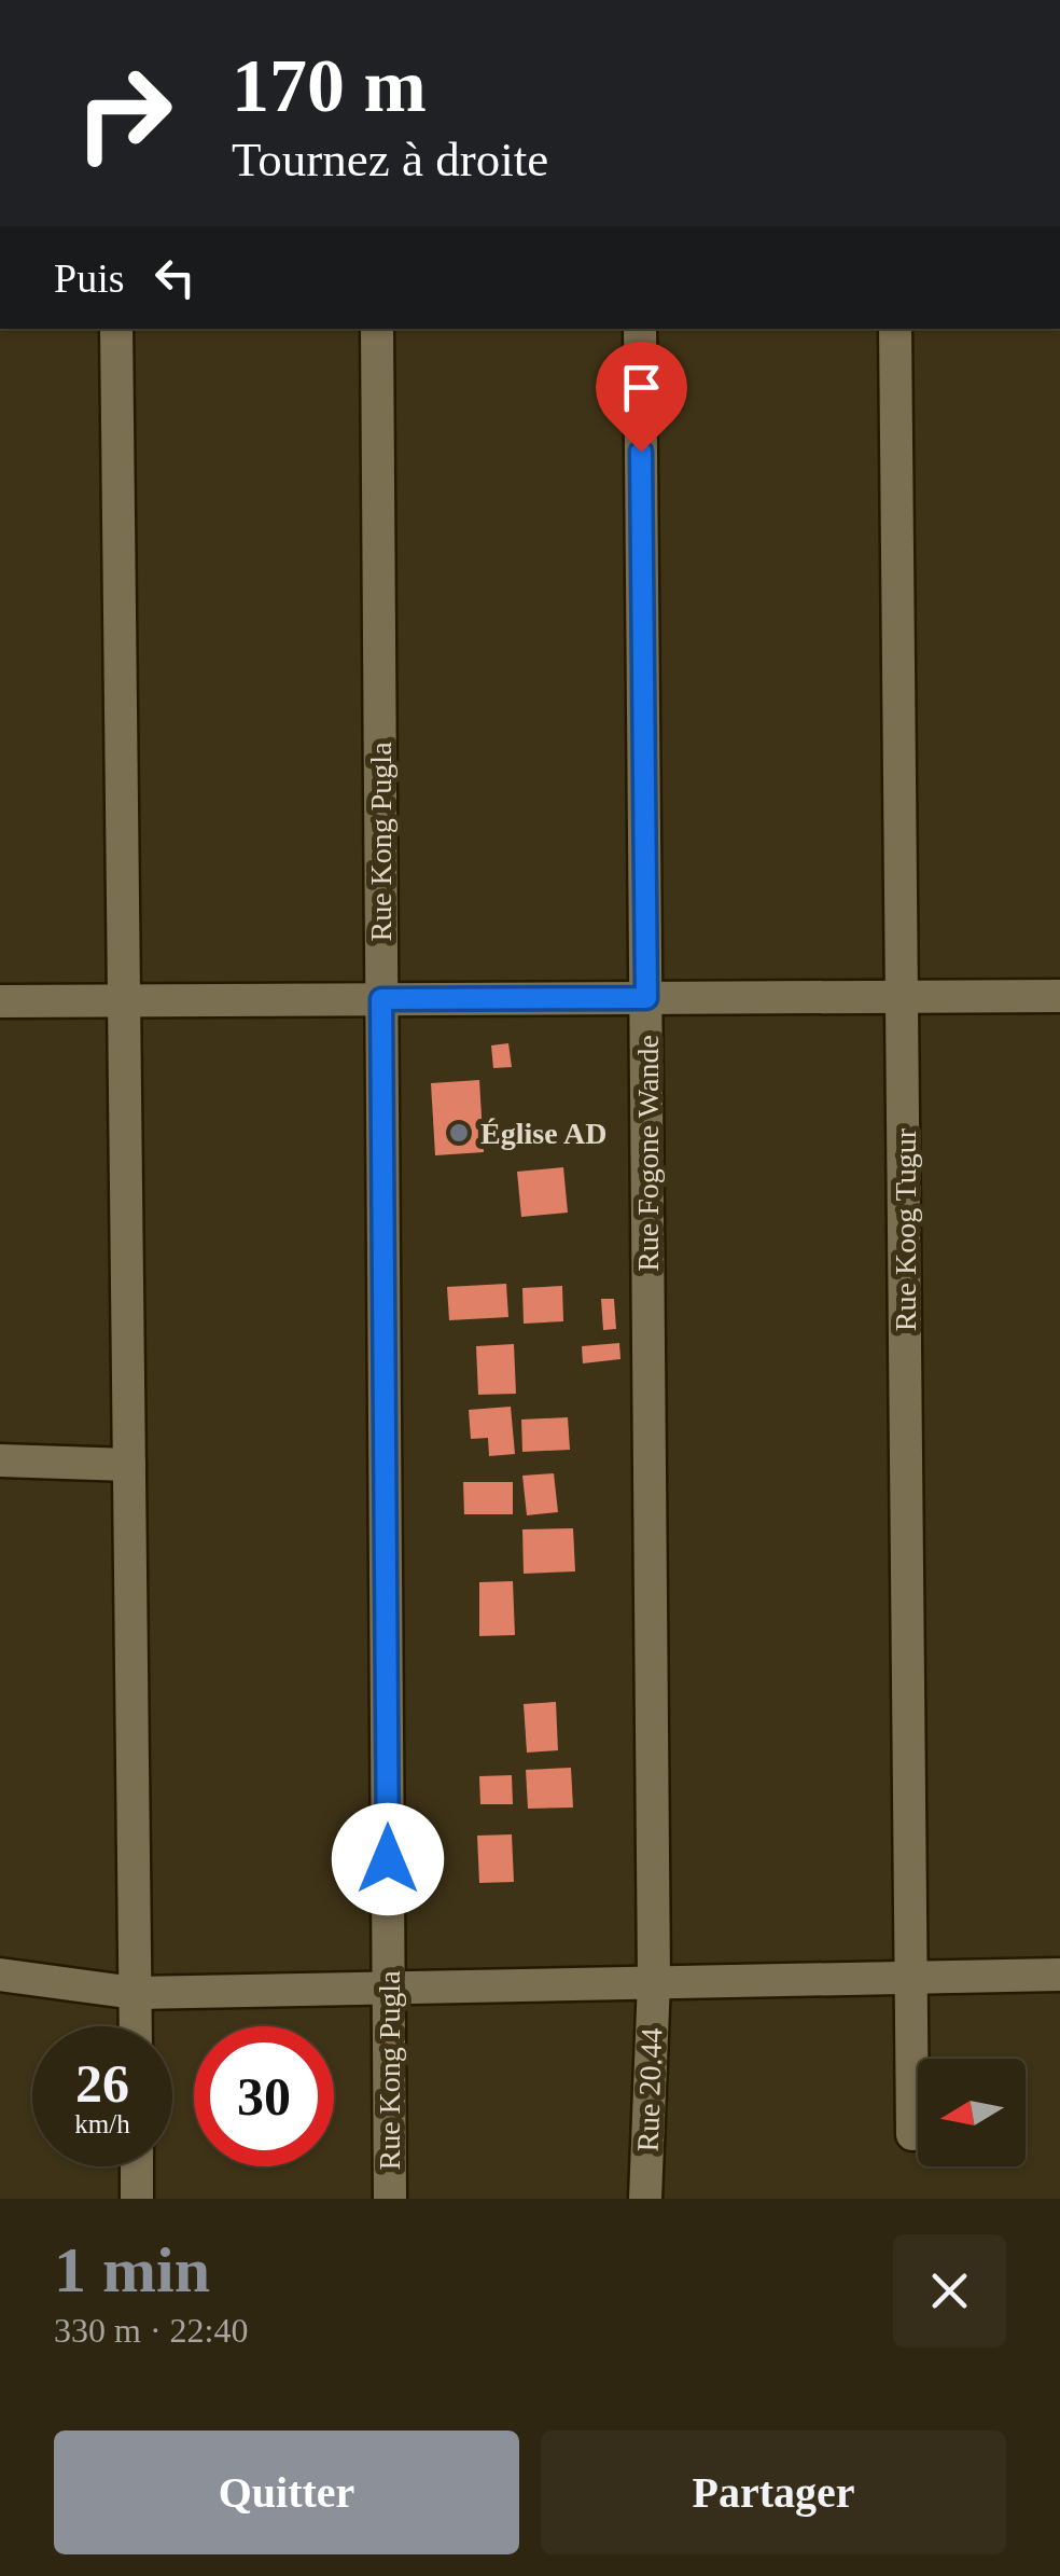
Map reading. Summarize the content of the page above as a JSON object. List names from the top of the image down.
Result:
{
  "streets": {
    "street": [
      "Rue Kong Pugla",
      "Rue Fogone Wande",
      "Rue Koog Tugur",
      "Rue 20.44"
    ]
  },
  "crossings": [
    ["Rue Fogone Wande", "Rue 20.44"]
  ],
  "places": ["Église AD"],
  "north": "left",
  "page": {
    "turn": ["170 m", "Tournez à droite"],
    "then": "Puis",
    "speed": "26 km/h",
    "limit": "30",
    "heading": ["1 min", "330 m · 22:40"],
    "buttons": ["Quitter", "Partager"]
  }
}
